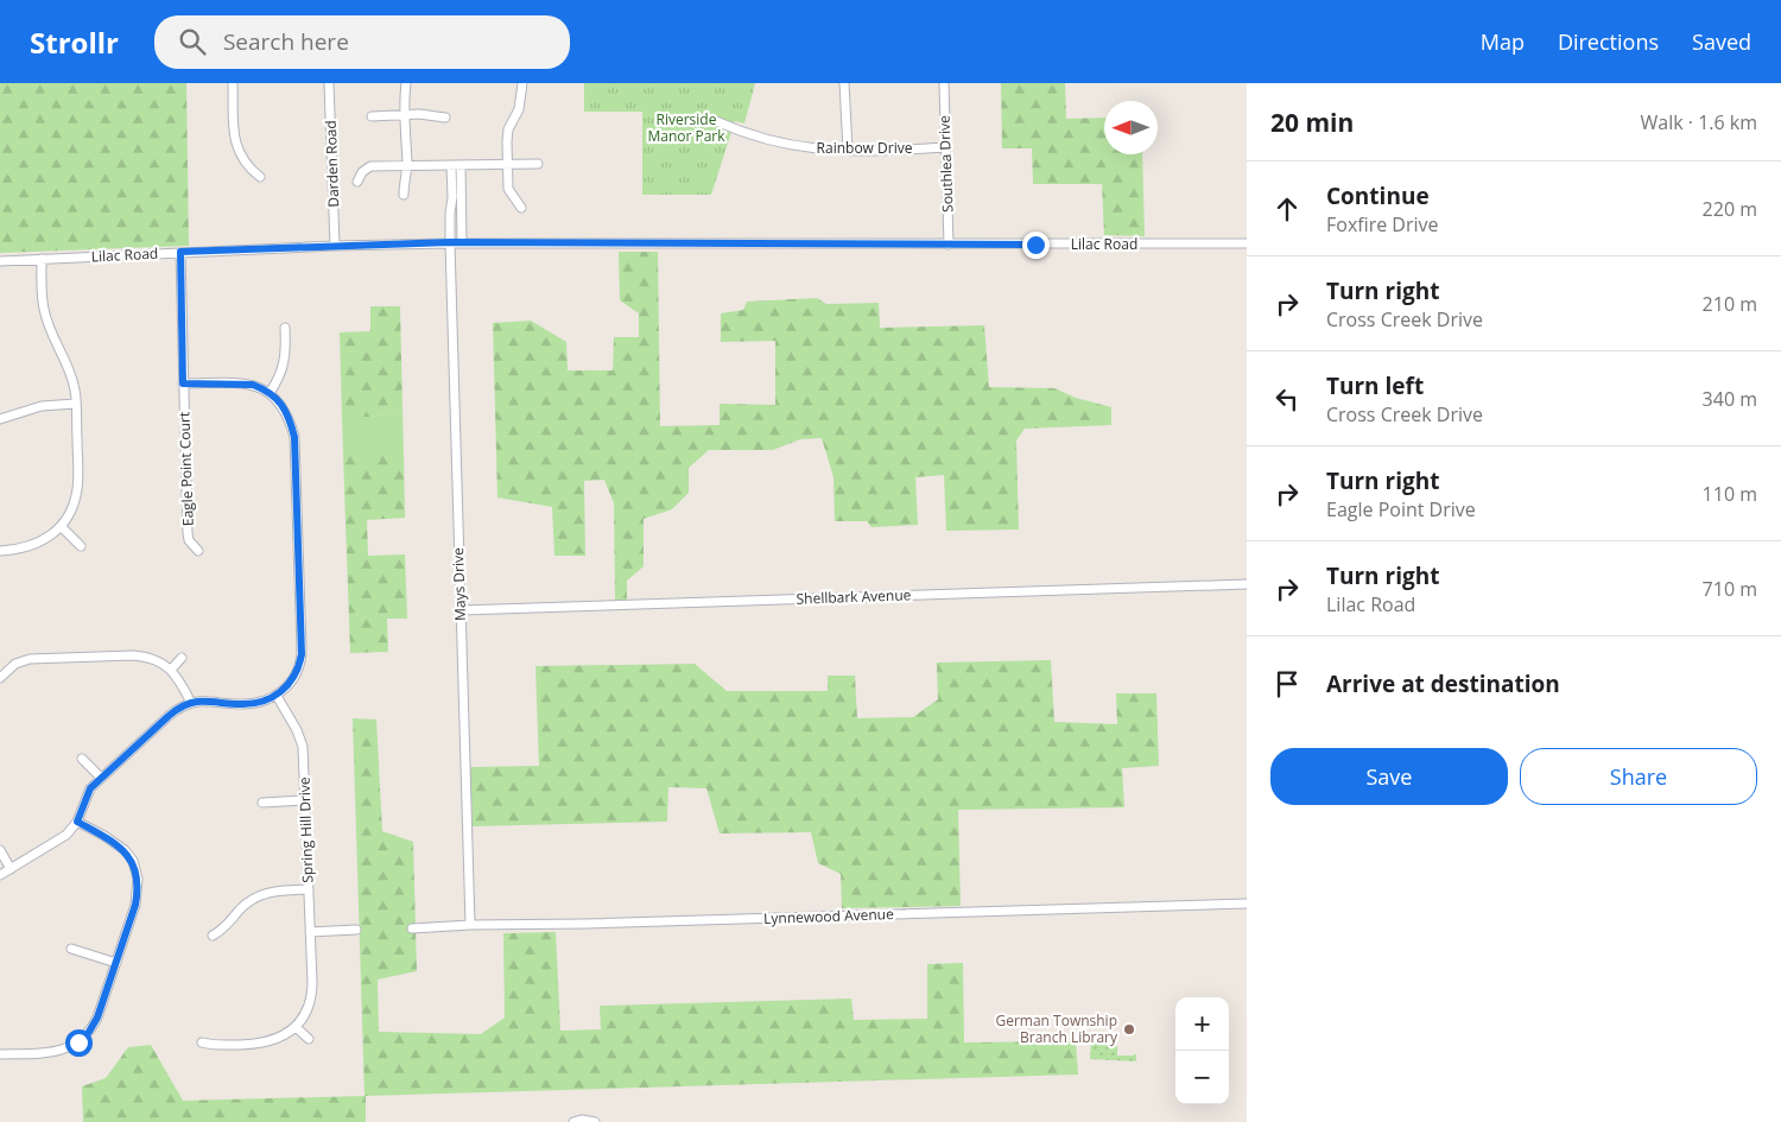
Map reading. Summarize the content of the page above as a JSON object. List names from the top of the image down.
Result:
{
  "streets": {
    "street": [
      "Rainbow Drive",
      "Darden Road",
      "Southlea Drive",
      "Lilac Road",
      "Eagle Point Court",
      "Mays Drive",
      "Shellbark Avenue",
      "Spring Hill Drive",
      "Lynnewood Avenue"
    ]
  },
  "crossings": [
    ["Rainbow Drive", "Southlea Drive"],
    ["Darden Road", "Lilac Road"],
    ["Southlea Drive", "Lilac Road"],
    ["Lilac Road", "Eagle Point Court"],
    ["Lilac Road", "Mays Drive"],
    ["Mays Drive", "Shellbark Avenue"],
    ["Mays Drive", "Lynnewood Avenue"]
  ],
  "parks": ["Riverside Manor Park"],
  "places": ["German Township Branch Library"],
  "north": "left",
  "page": {
    "header": "Strollr",
    "search": "Search here",
    "nav": ["Map", "Directions", "Saved"],
    "heading": ["20 min", "Walk · 1.6 km"],
    "list": [
      ["Continue", "Foxfire Drive", "220 m"],
      ["Turn right", "Cross Creek Drive", "210 m"],
      ["Turn left", "Cross Creek Drive", "340 m"],
      ["Turn right", "Eagle Point Drive", "110 m"],
      ["Turn right", "Lilac Road", "710 m"],
      "Arrive at destination"
    ],
    "buttons": ["Save", "Share"],
    "map_buttons": ["+", "−"]
  }
}
